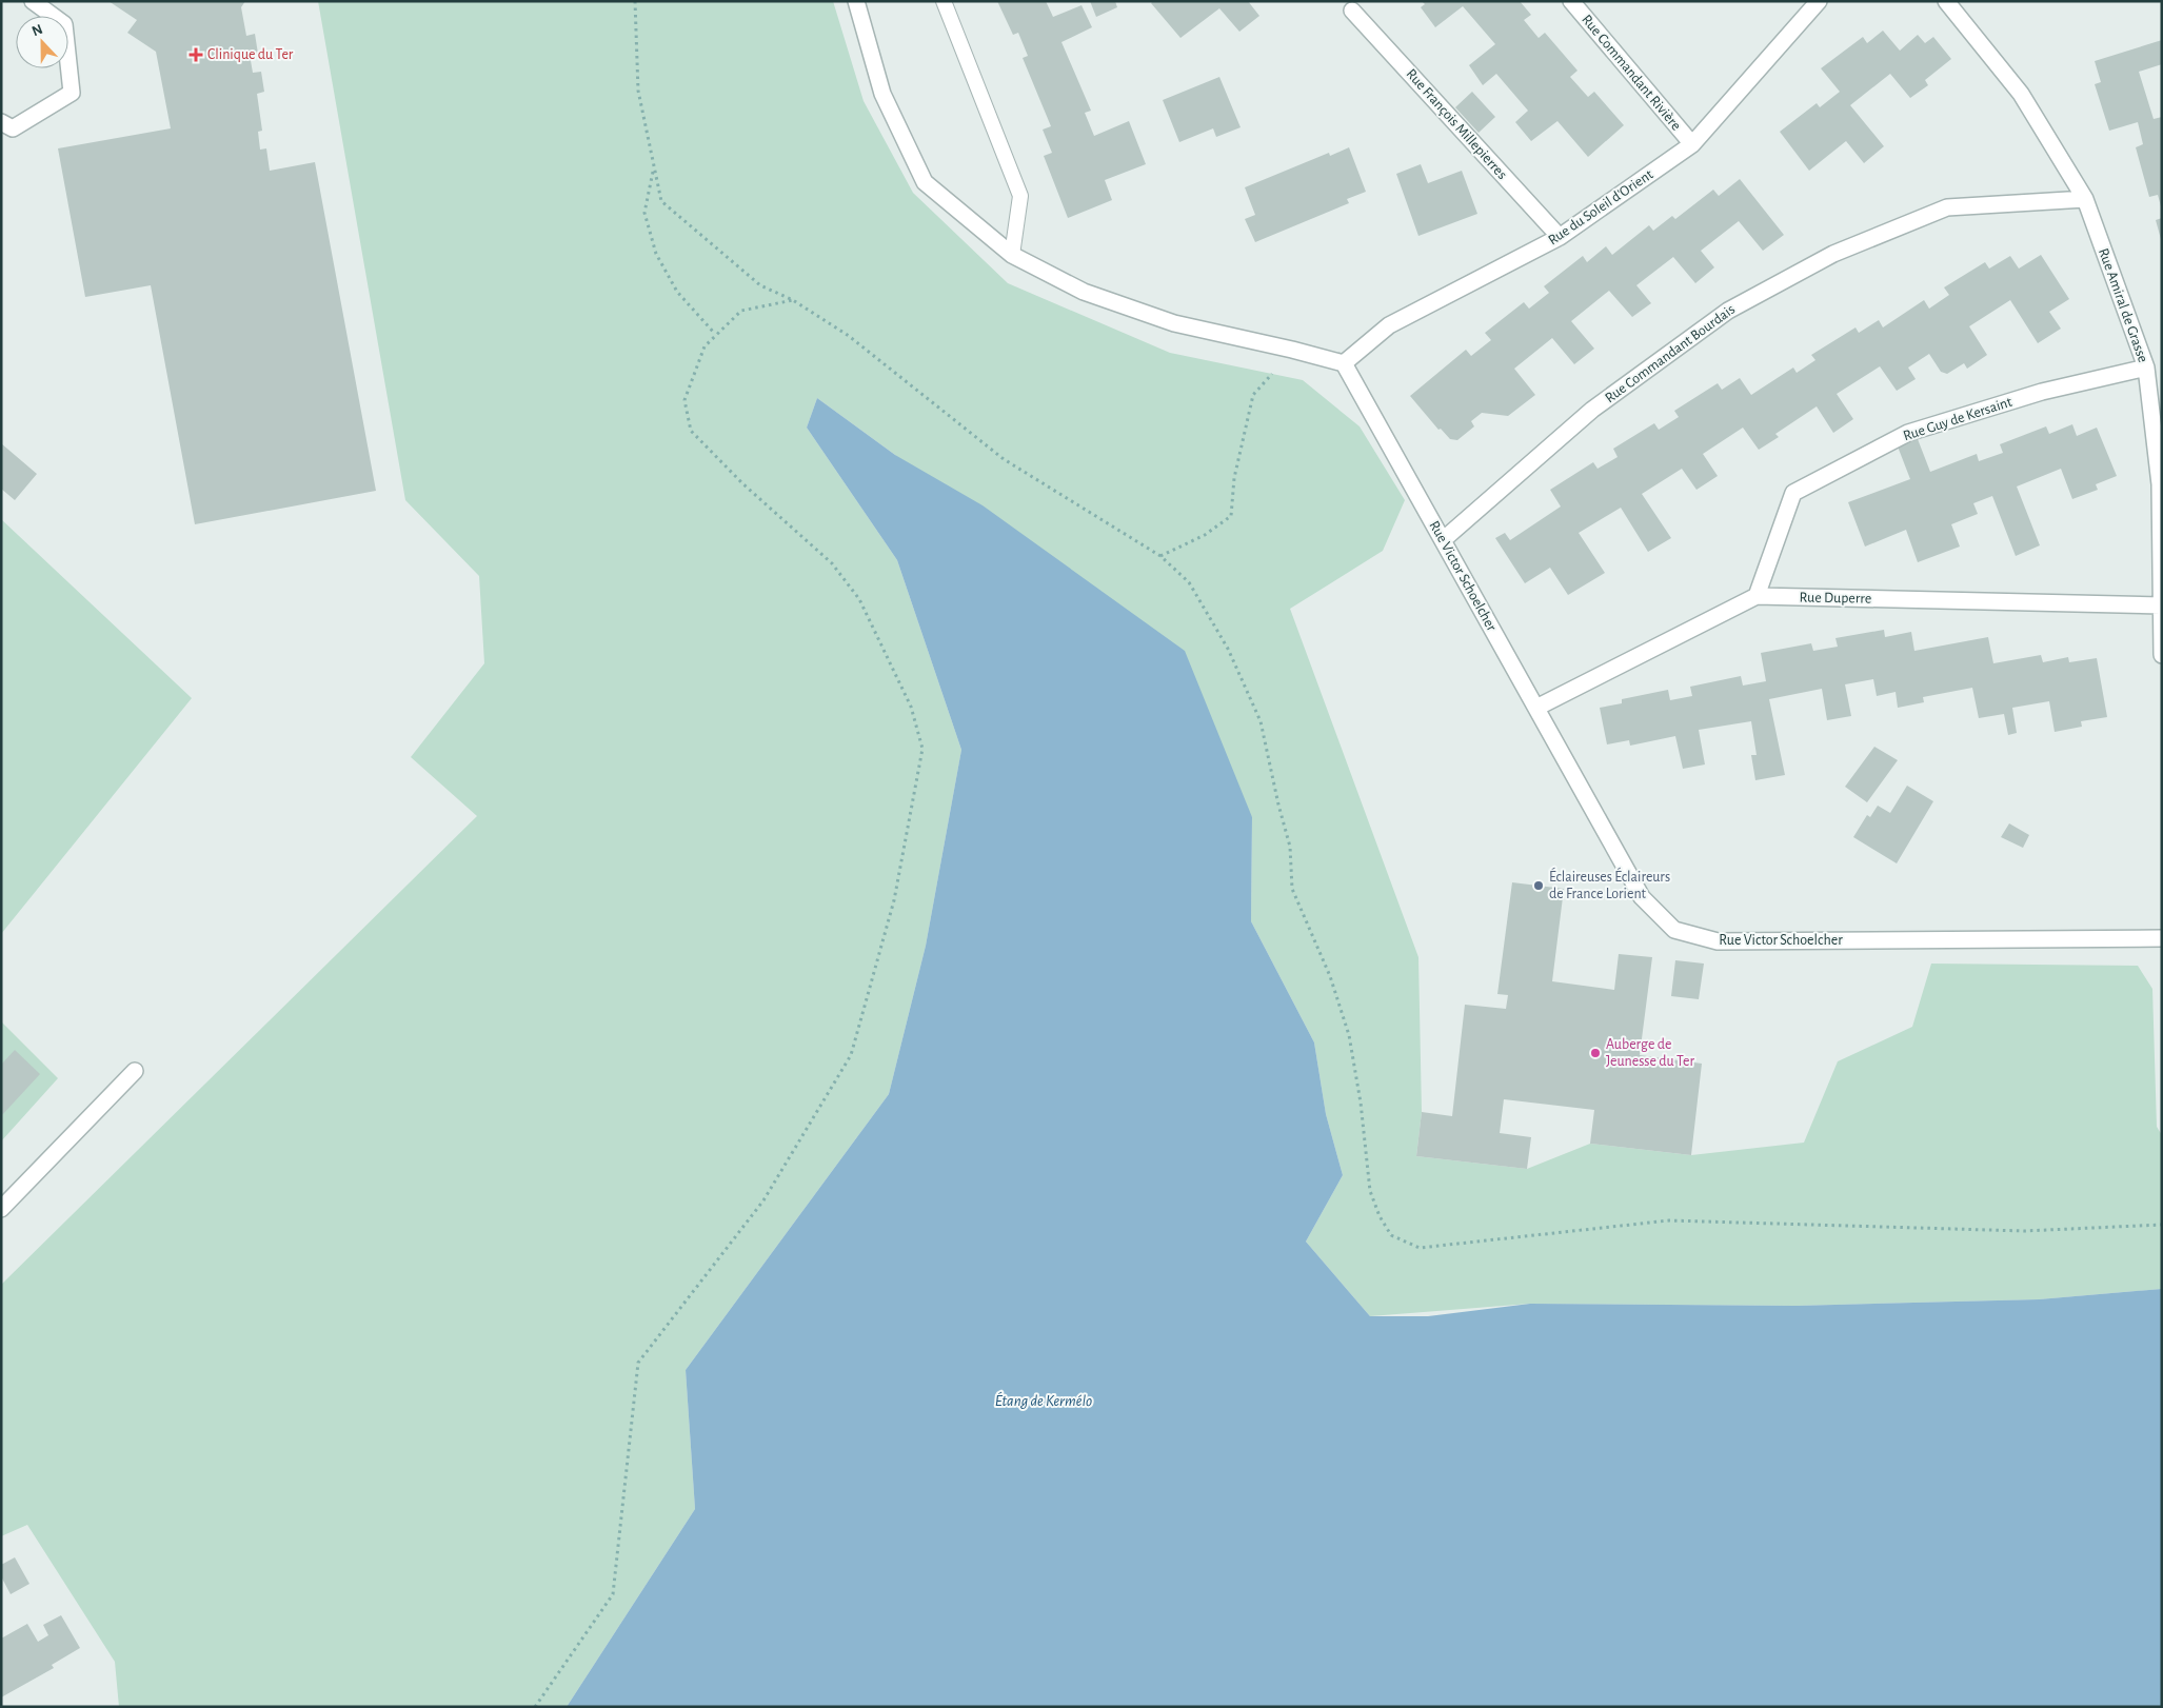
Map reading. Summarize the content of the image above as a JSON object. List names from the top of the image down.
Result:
{
  "streets": {
    "street": [
      "Rue Commandant Rivière",
      "Rue François Millepierres",
      "Rue du Soleil d'Orient",
      "Rue Amiral de Grasse",
      "Rue Commandant Bourdais",
      "Rue Guy de Kersaint",
      "Rue Victor Schoelcher",
      "Rue Duperre"
    ]
  },
  "crossings": [
    ["Rue Commandant Rivière", "Rue du Soleil d'Orient"],
    ["Rue François Millepierres", "Rue du Soleil d'Orient"],
    ["Rue du Soleil d'Orient", "Rue Victor Schoelcher"],
    ["Rue Amiral de Grasse", "Rue Commandant Bourdais"],
    ["Rue Amiral de Grasse", "Rue Guy de Kersaint"],
    ["Rue Amiral de Grasse", "Rue Duperre"],
    ["Rue Commandant Bourdais", "Rue Victor Schoelcher"],
    ["Rue Guy de Kersaint", "Rue Duperre"],
    ["Rue Victor Schoelcher", "Rue Duperre"]
  ],
  "water": ["Étang de Kermélo"],
  "places": {
    "health": ["Clinique du Ter"],
    "other": ["Éclaireuses Éclaireurs de France Lorient", "Auberge de Jeunesse du Ter"]
  },
  "north": "top"
}
